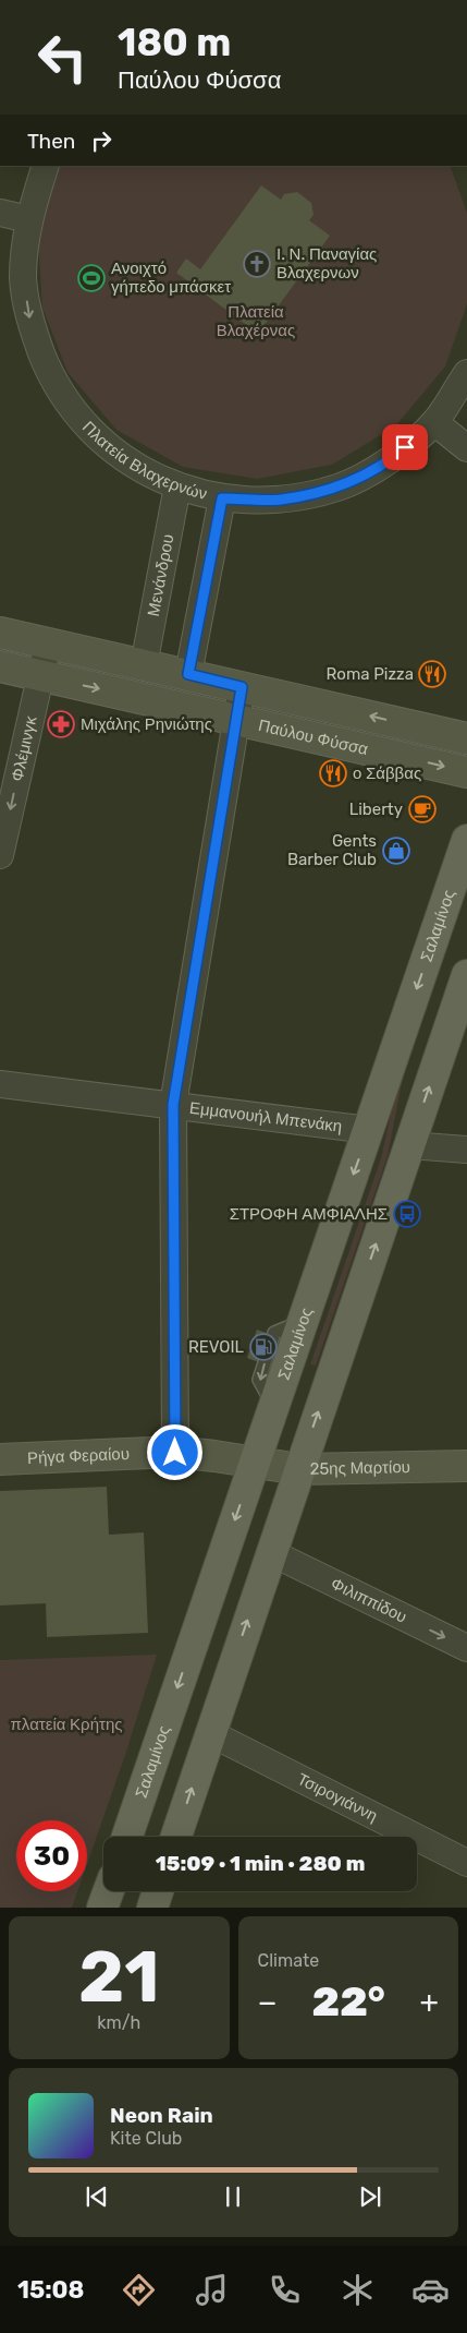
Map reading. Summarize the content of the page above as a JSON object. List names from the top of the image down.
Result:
{
  "streets": {
    "main road": ["Σαλαμίνος"],
    "street": [
      "Πλατεία Βλαχερνών",
      "Μενάνδρου",
      "Παύλου Φύσσα",
      "Φλέμινγκ",
      "Εμμανουήλ Μπενάκη",
      "Ρήγα Φεραίου",
      "25ης Μαρτίου",
      "Φιλιππίδου",
      "Τσιρογιάννη"
    ]
  },
  "crossings": [
    ["Πλατεία Βλαχερνών", "Μενάνδρου"],
    ["Μενάνδρου", "Παύλου Φύσσα"],
    ["Παύλου Φύσσα", "Φλέμινγκ"],
    ["Σαλαμίνος", "Εμμανουήλ Μπενάκη"],
    ["Σαλαμίνος", "Ρήγα Φεραίου"],
    ["Σαλαμίνος", "25ης Μαρτίου"],
    ["Ρήγα Φεραίου", "25ης Μαρτίου"]
  ],
  "one_way": ["Πλατεία Βλαχερνών", "Φιλιππίδου"],
  "parks": ["Πλατεία Βλαχέρνας", "πλατεία Κρήτης"],
  "places": {
    "church": ["Ι. Ν. Παναγίας Βλαχερνων"],
    "sports": ["Ανοιχτό γήπεδο μπάσκετ"],
    "restaurant": ["Roma Pizza", "ο Σάββας"],
    "pharmacy": ["Μιχάλης Ρηνιώτης"],
    "cafe": ["Liberty"],
    "shop": ["Gents Barber Club"],
    "bus stop": ["ΣΤΡΟΦΗ ΑΜΦΙΑΛΗΣ"],
    "fuel station": ["REVOIL"]
  },
  "page": {
    "turn": ["180 m", "Παύλου Φύσσα"],
    "then": "Then",
    "limit": "30",
    "trip": "15:09 · 1 min · 280 m",
    "tile": [
      ["21", "km/h"],
      "Climate"
    ],
    "heat": ["−", "22°", "+"],
    "song": ["Neon Rain", "Kite Club"],
    "tabs": "15:08"
  }
}
